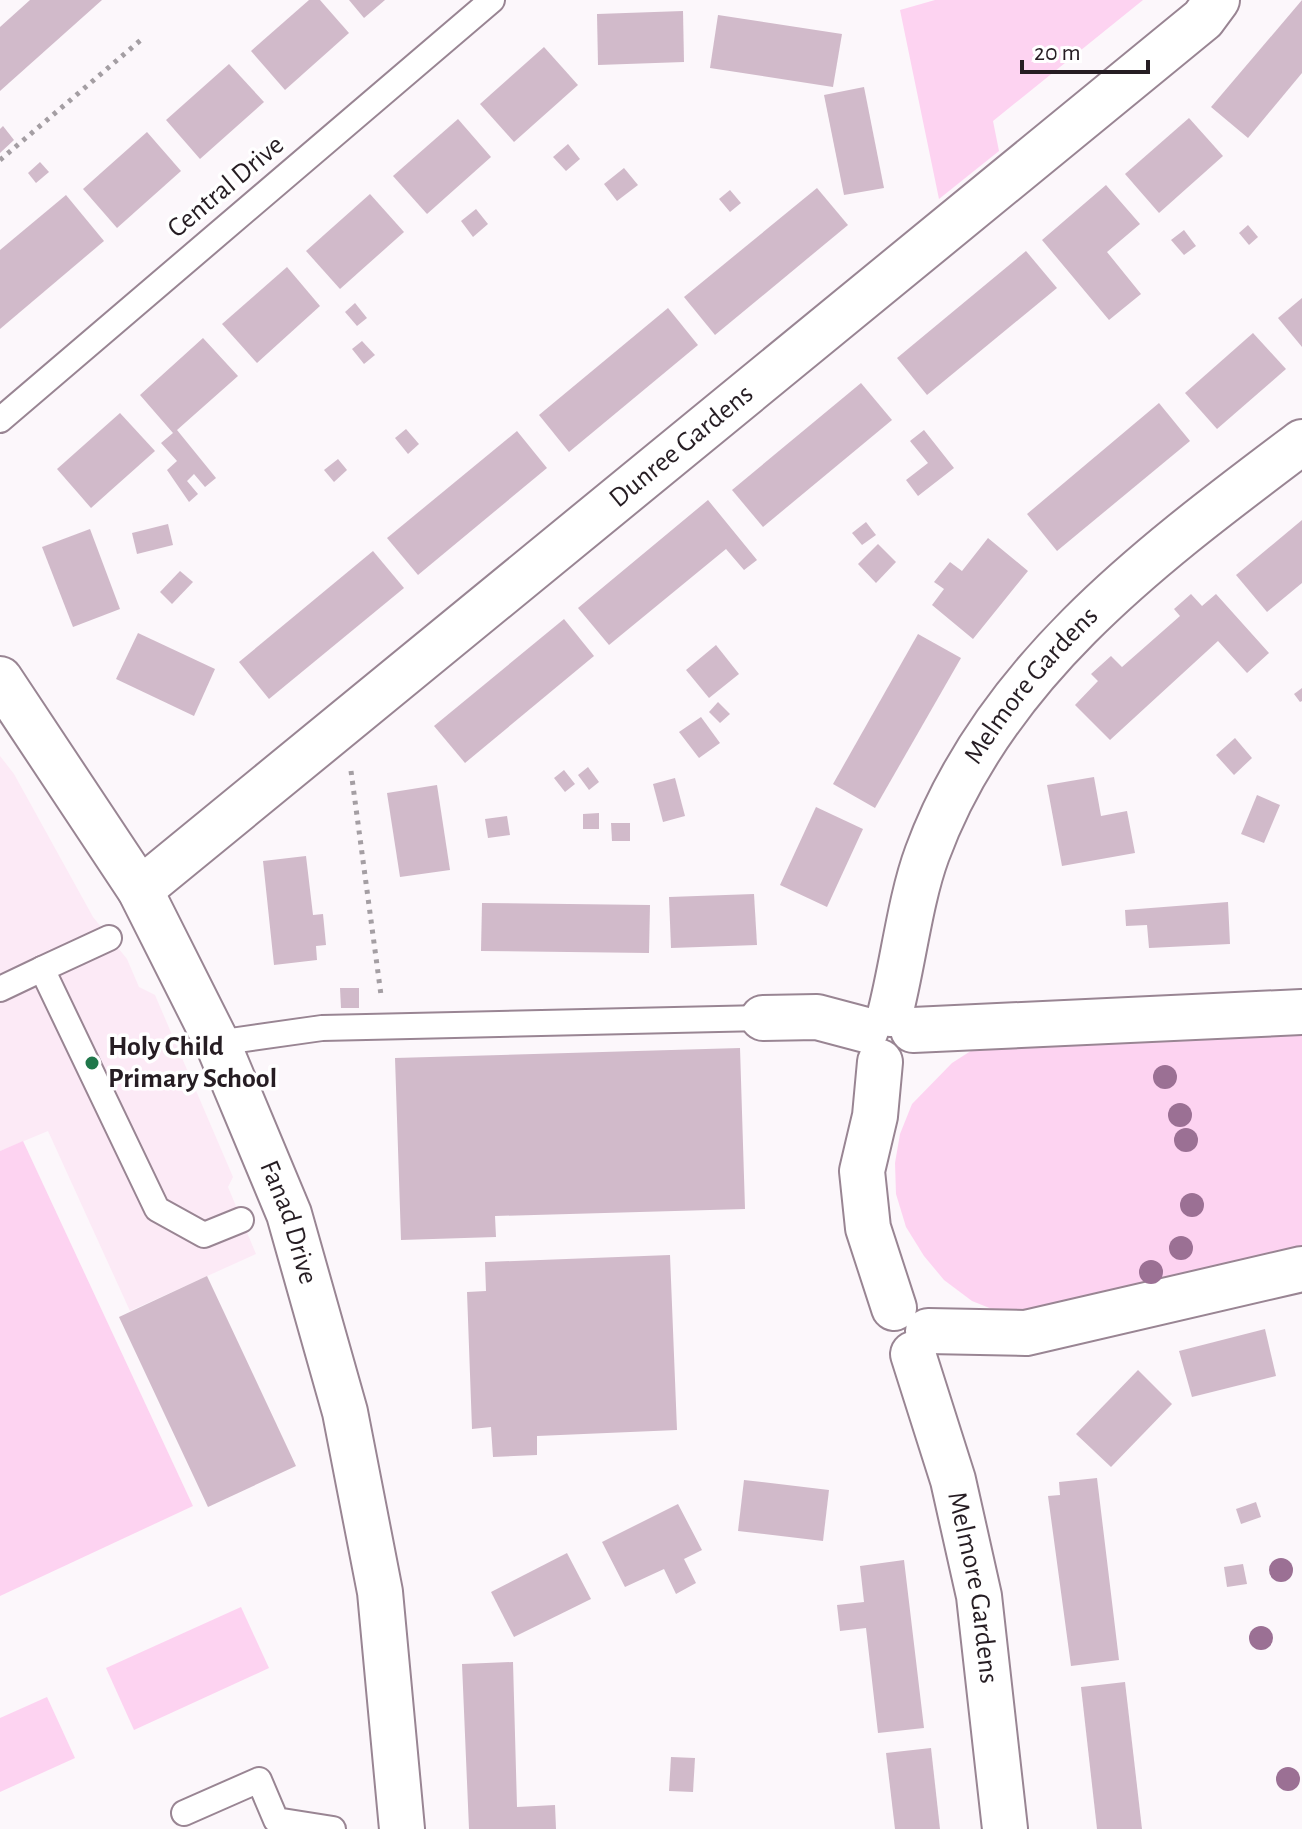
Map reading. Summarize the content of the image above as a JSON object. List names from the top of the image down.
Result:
{
  "streets": {
    "street": ["Dunree Gardens", "Melmore Gardens", "Fanad Drive"],
    "lane": ["Central Drive"]
  },
  "crossings": [
    ["Dunree Gardens", "Fanad Drive"]
  ],
  "places": ["Holy Child Primary School"],
  "scale_bar": "20 m"
}
